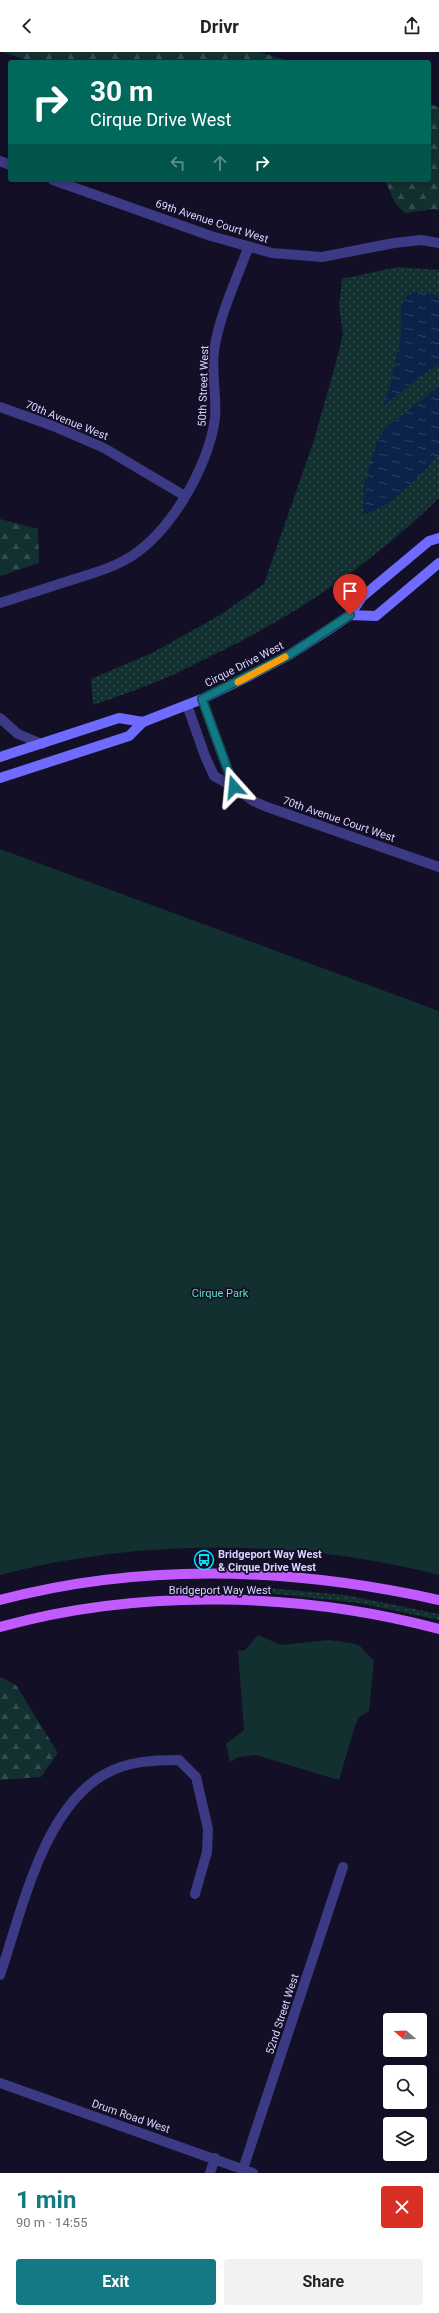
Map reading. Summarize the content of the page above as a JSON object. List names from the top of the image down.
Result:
{
  "streets": {
    "main road": ["Cirque Drive West", "Bridgeport Way West"],
    "street": [
      "69th Avenue Court West",
      "50th Street West",
      "70th Avenue West",
      "70th Avenue Court West",
      "52nd Street West",
      "Drum Road West"
    ]
  },
  "crossings": [
    ["69th Avenue Court West", "50th Street West"],
    ["50th Street West", "70th Avenue West"],
    ["Cirque Drive West", "70th Avenue Court West"],
    ["52nd Street West", "Drum Road West"]
  ],
  "parks": ["Cirque Park"],
  "places": {
    "bus stop": ["Bridgeport Way West & Cirque Drive West"]
  },
  "north": "left",
  "page": {
    "header": "Drivr",
    "turn": ["30 m", "Cirque Drive West"],
    "heading": ["1 min", "90 m · 14:55"],
    "buttons": ["Exit", "Share"]
  }
}
